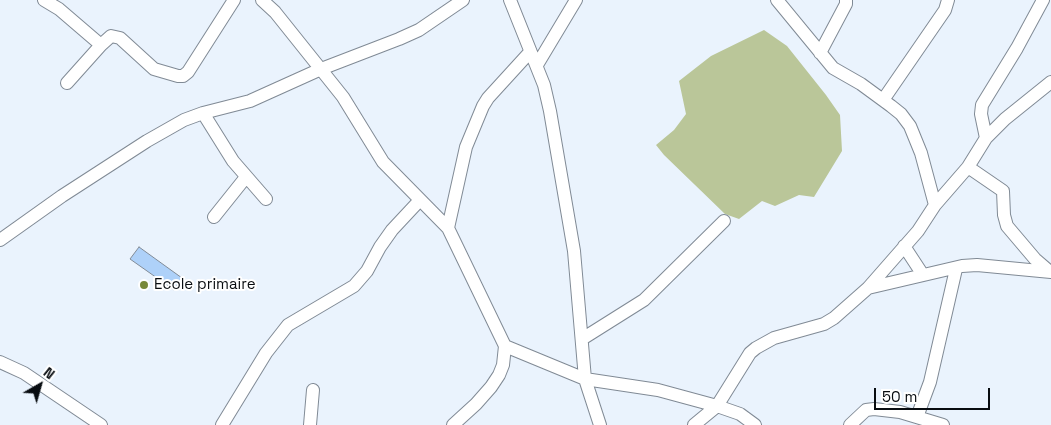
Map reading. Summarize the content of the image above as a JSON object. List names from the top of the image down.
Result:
{
  "places": ["Ecole primaire"],
  "scale_bar": "50 m",
  "north": "top right"
}
